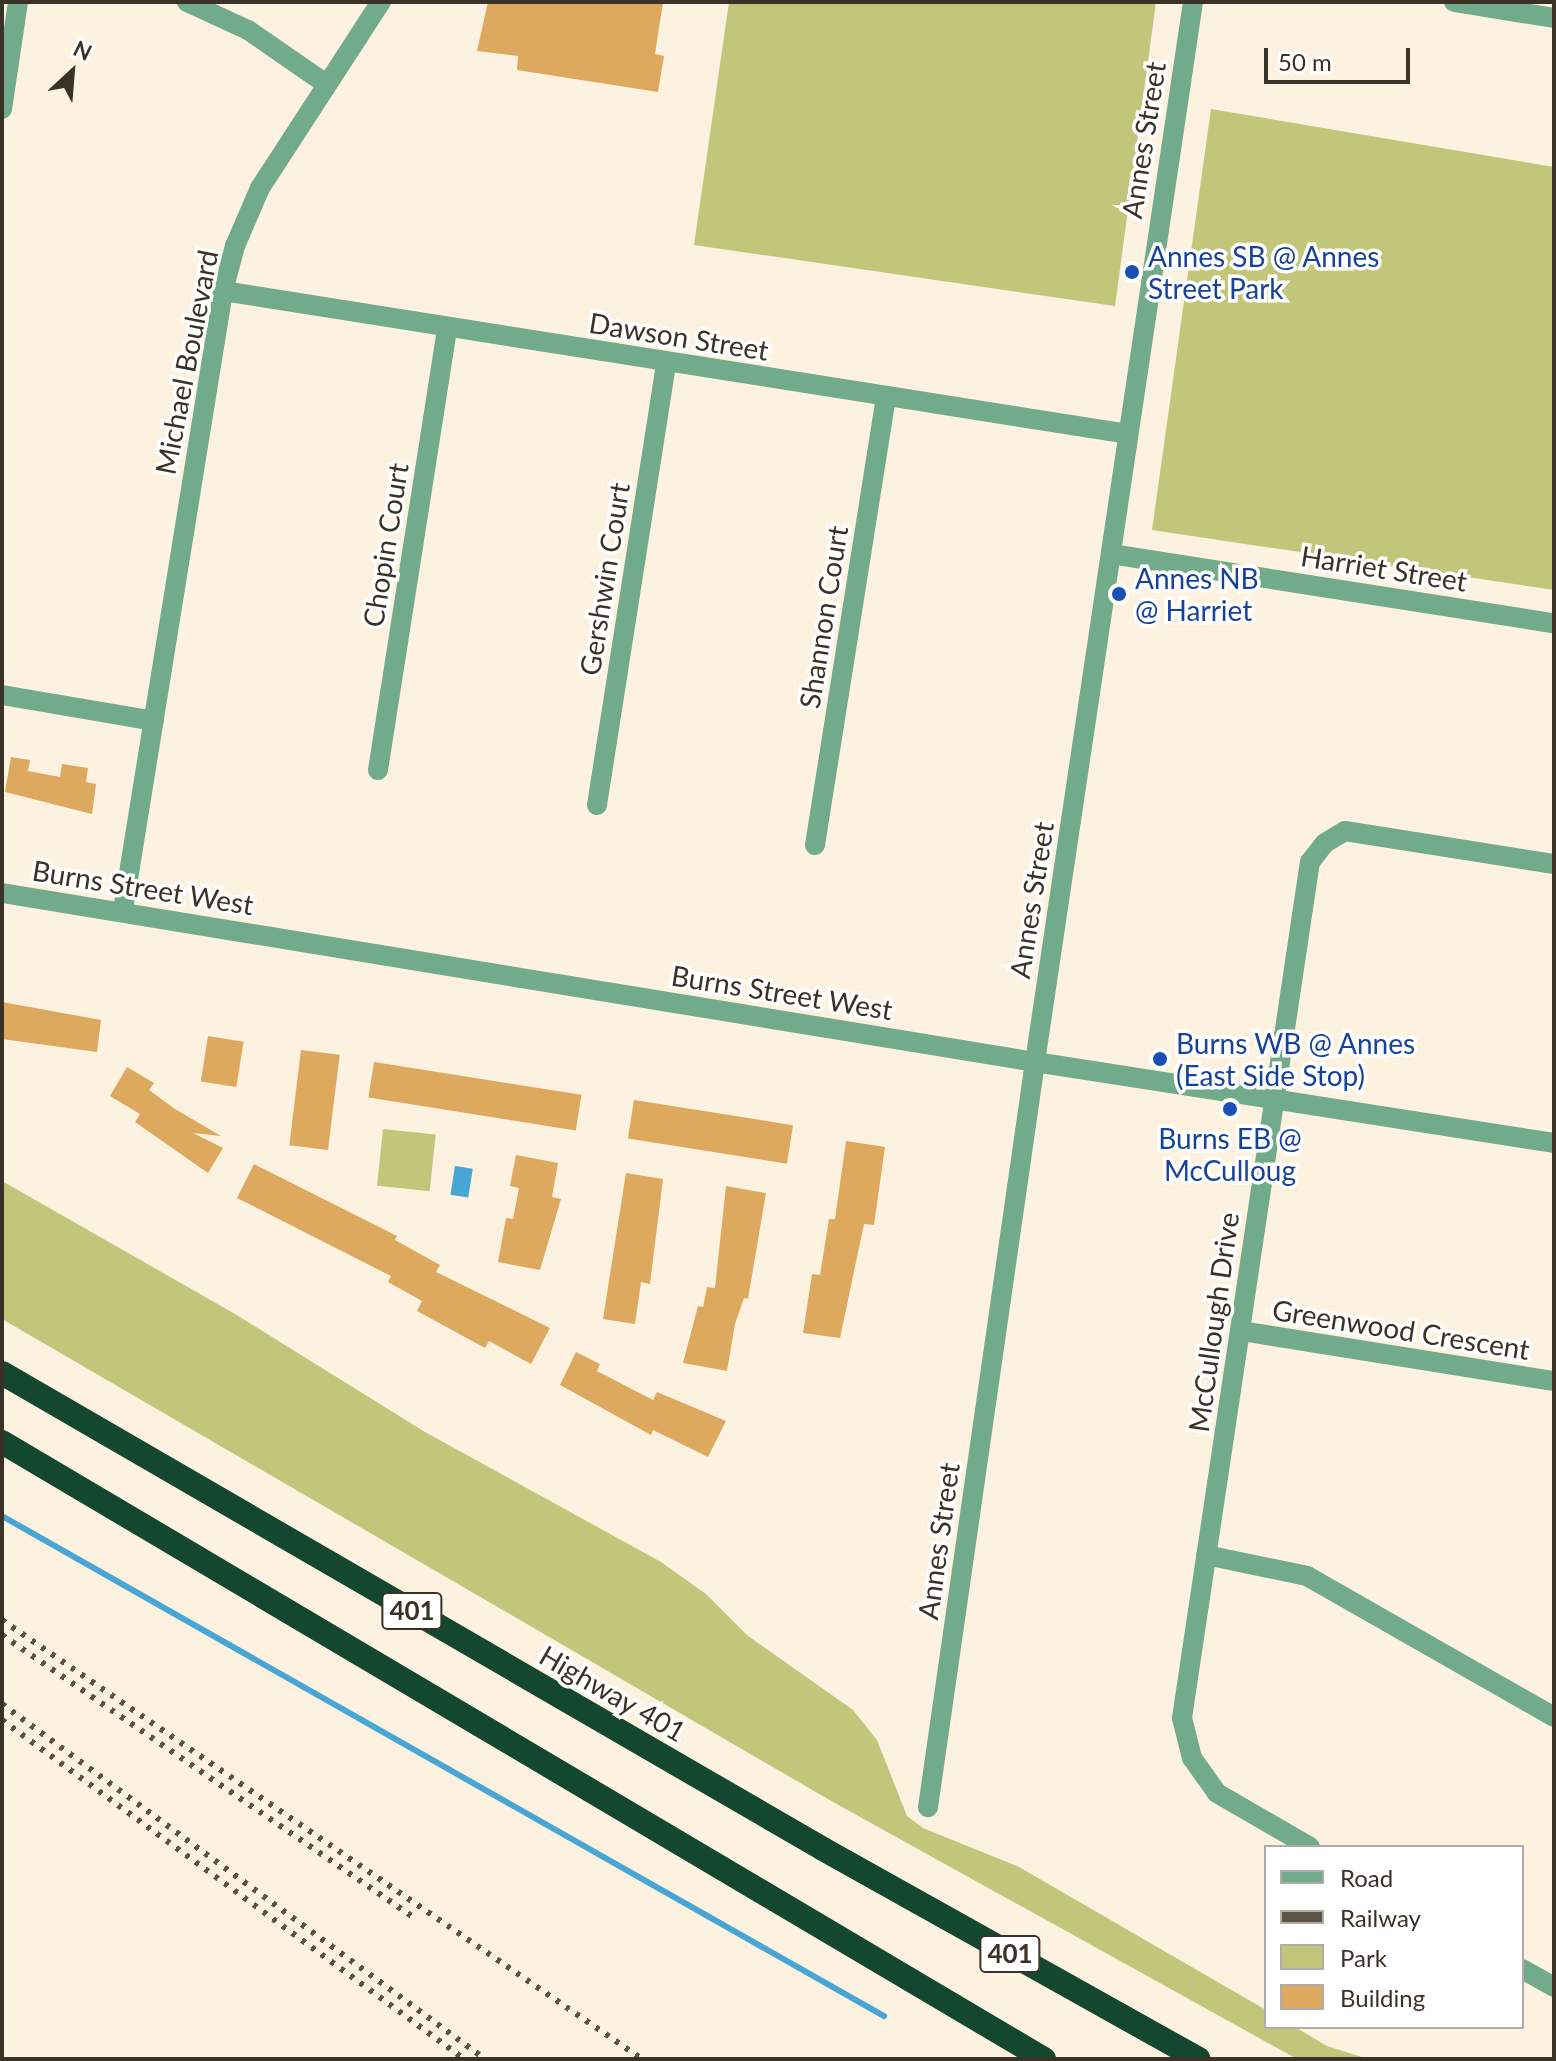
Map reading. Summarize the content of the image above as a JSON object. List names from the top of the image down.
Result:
{
  "streets": {
    "highway": ["401", "Highway 401"],
    "street": [
      "Annes Street",
      "Dawson Street",
      "Michael Boulevard",
      "Chopin Court",
      "Harriet Street",
      "Gershwin Court",
      "Shannon Court",
      "Burns Street West",
      "McCullough Drive",
      "Greenwood Crescent"
    ]
  },
  "crossings": [
    ["Annes Street", "Dawson Street"],
    ["Annes Street", "Harriet Street"],
    ["Annes Street", "Burns Street West"],
    ["Dawson Street", "Michael Boulevard"],
    ["Dawson Street", "Chopin Court"],
    ["Dawson Street", "Gershwin Court"],
    ["Dawson Street", "Shannon Court"],
    ["Michael Boulevard", "Burns Street West"],
    ["Burns Street West", "McCullough Drive"],
    ["McCullough Drive", "Greenwood Crescent"]
  ],
  "places": [
    "Annes SB @ Annes Street Park",
    "Annes NB @ Harriet",
    "Burns WB @ Annes (East Side Stop)",
    "Burns EB @ McCulloug"
  ],
  "legend": [
    "Road",
    "Railway",
    "Park",
    "Building"
  ],
  "scale_bar": "50 m",
  "north": "top right"
}
